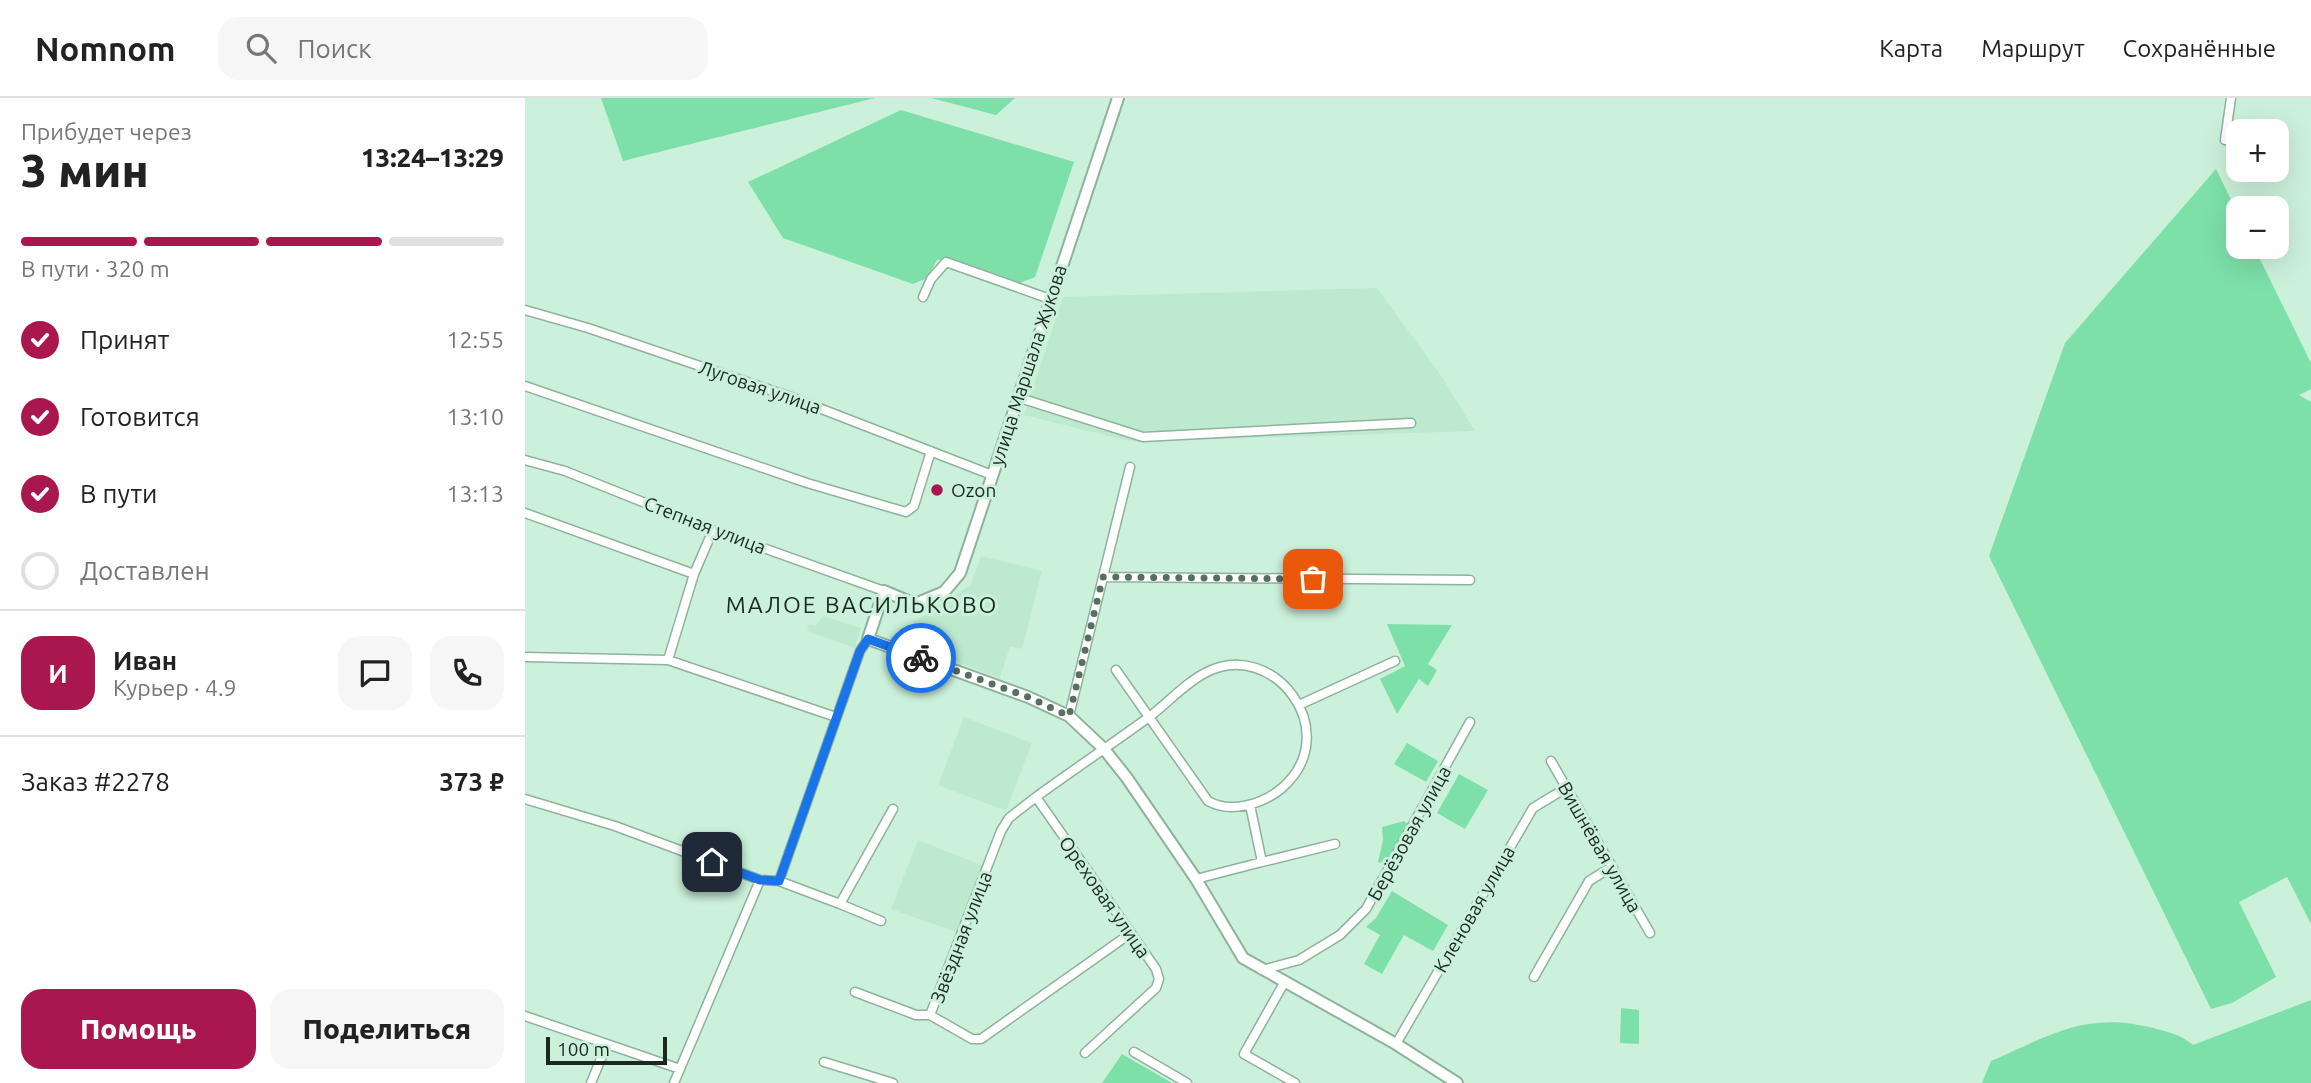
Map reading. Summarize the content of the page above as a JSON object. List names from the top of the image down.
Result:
{
  "streets": {
    "street": [
      "улица Маршала Жукова",
      "Луговая улица",
      "Степная улица",
      "Берёзовая улица",
      "Вишнёвая улица",
      "Ореховая улица",
      "Кленовая улица",
      "Звёздная улица"
    ]
  },
  "crossings": [
    ["улица Маршала Жукова", "Луговая улица"],
    ["улица Маршала Жукова", "Степная улица"],
    ["Вишнёвая улица", "Кленовая улица"],
    ["Ореховая улица", "Звёздная улица"]
  ],
  "districts": ["МАЛОЕ ВАСИЛЬКОВО"],
  "places": ["Ozon"],
  "scale_bar": "100 m",
  "page": {
    "header": "Nomnom",
    "search": "Поиск",
    "nav": ["Карта", "Маршрут", "Сохранённые"],
    "heading": ["3 мин", "Прибудет через", "13:24–13:29"],
    "panel": [
      "Иван",
      "Курьер · 4.9",
      "Заказ #2278",
      "373 ₽"
    ],
    "map_buttons": ["+", "−"],
    "bar": "В пути · 320 m",
    "list": [
      ["Принят", "12:55"],
      ["Готовится", "13:10"],
      ["В пути", "13:13"],
      "Доставлен"
    ],
    "round": "И",
    "buttons": ["Помощь", "Поделиться"],
    "scale": "100 m"
  }
}
